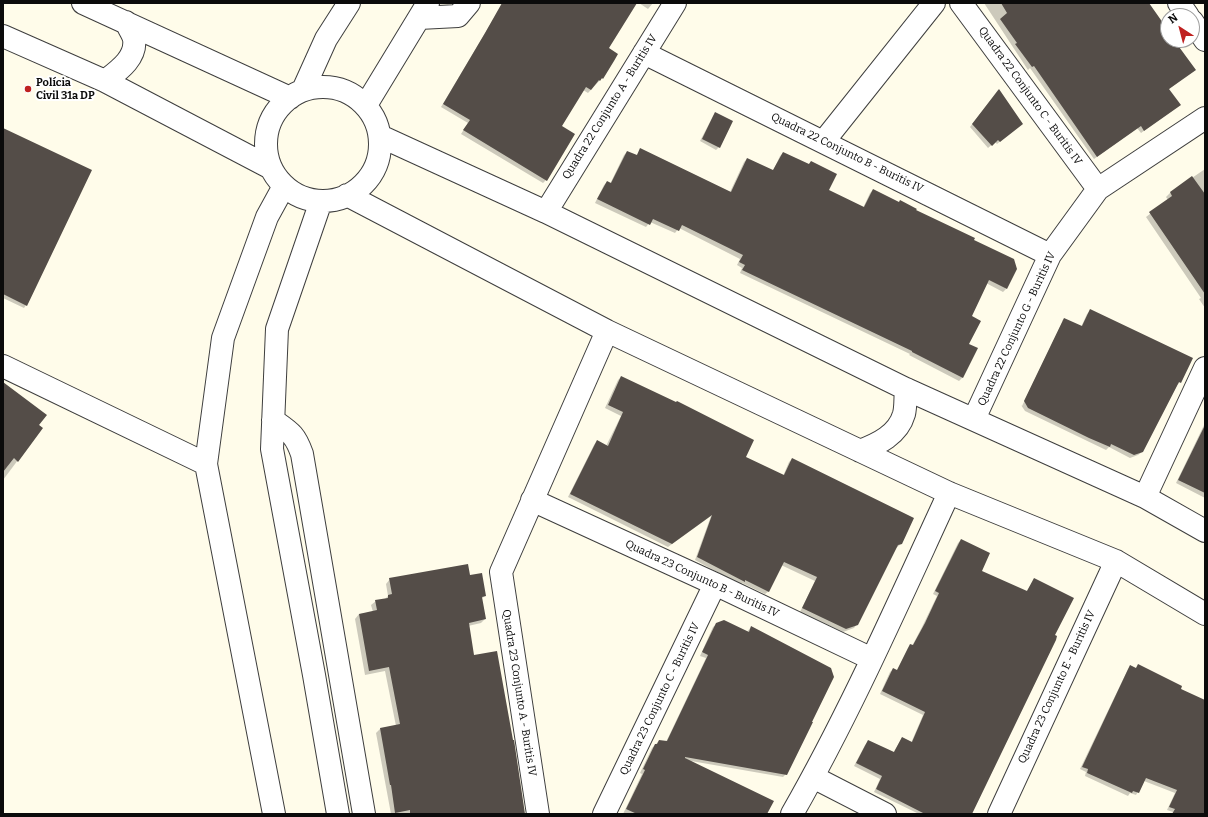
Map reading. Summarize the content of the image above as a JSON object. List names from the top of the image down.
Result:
{
  "streets": {
    "street": [
      "Quadra 22 Conjunto C - Buritis IV",
      "Quadra 22 Conjunto A - Buritis IV",
      "Quadra 22 Conjunto B - Buritis IV",
      "Quadra 22 Conjunto G - Buritis IV",
      "Quadra 23 Conjunto B - Buritis IV",
      "Quadra 23 Conjunto E - Buritis IV",
      "Quadra 23 Conjunto A - Buritis IV",
      "Quadra 23 Conjunto C - Buritis IV"
    ]
  },
  "crossings": [
    ["Quadra 22 Conjunto C - Buritis IV", "Quadra 22 Conjunto G - Buritis IV"],
    ["Quadra 22 Conjunto A - Buritis IV", "Quadra 22 Conjunto B - Buritis IV"],
    ["Quadra 22 Conjunto B - Buritis IV", "Quadra 22 Conjunto G - Buritis IV"],
    ["Quadra 23 Conjunto B - Buritis IV", "Quadra 23 Conjunto A - Buritis IV"],
    ["Quadra 23 Conjunto B - Buritis IV", "Quadra 23 Conjunto C - Buritis IV"]
  ],
  "places": ["Polícia Civil 31a DP"],
  "north": "top left"
}
